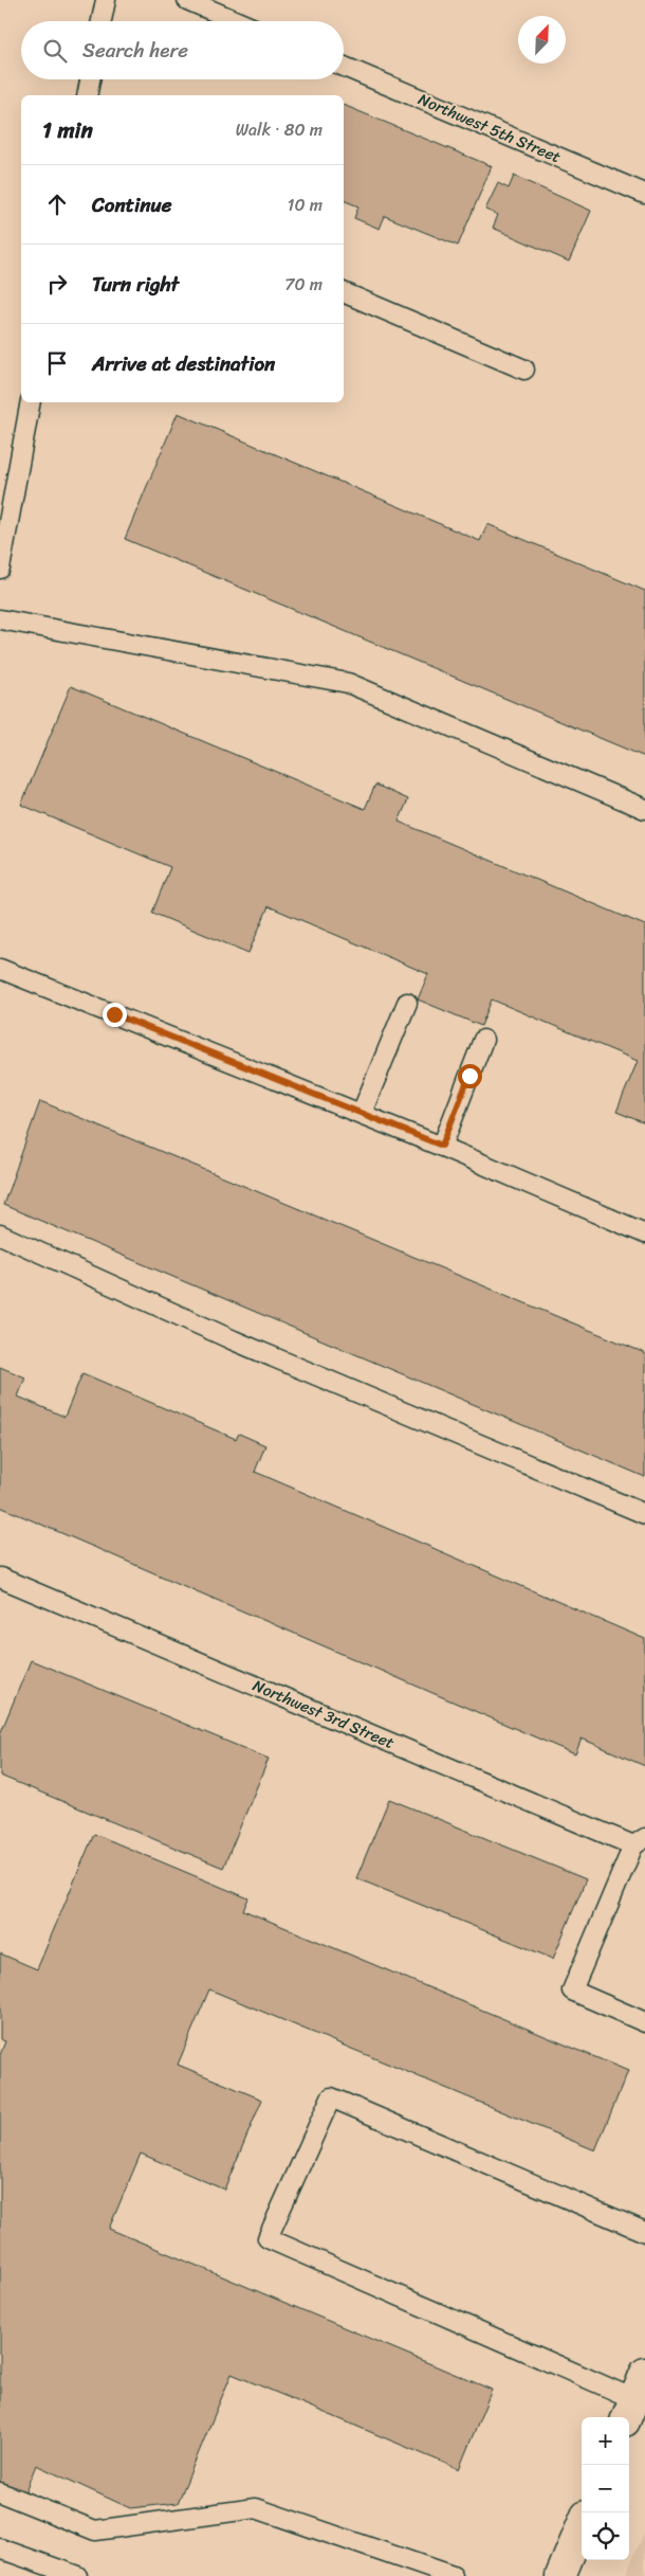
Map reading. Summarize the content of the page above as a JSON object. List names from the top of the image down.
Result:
{
  "streets": {
    "lane": ["Northwest 5th Street", "Northwest 3rd Street"]
  },
  "north": "top right",
  "page": {
    "search": "Search here",
    "heading": ["1 min", "Walk · 80 m"],
    "list": [
      ["Continue", "10 m"],
      ["Turn right", "70 m"],
      "Arrive at destination"
    ],
    "map_buttons": ["+", "−"]
  }
}
